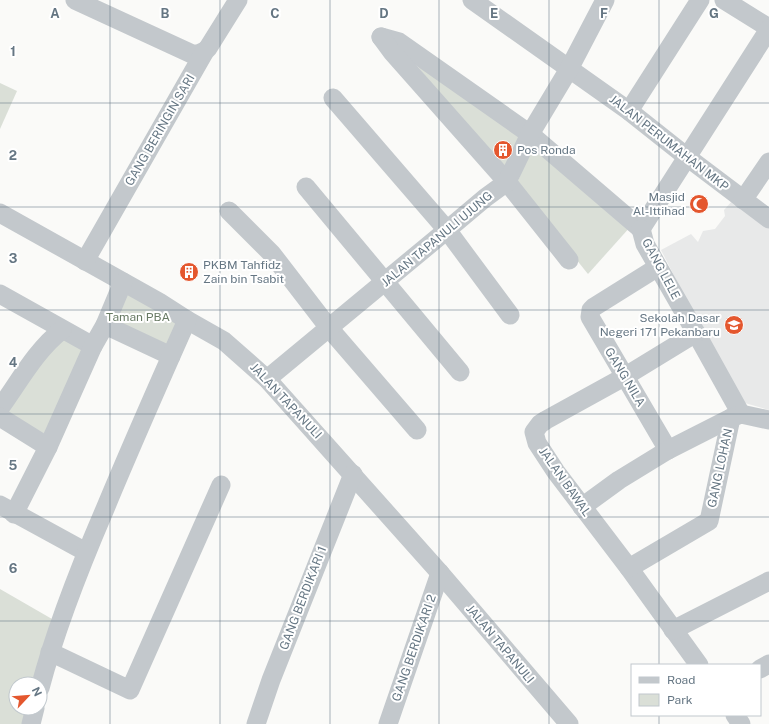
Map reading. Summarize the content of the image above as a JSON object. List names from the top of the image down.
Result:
{
  "streets": {
    "street": [
      "GANG BERINGIN SARI",
      "JALAN PERUMAHAN MKP",
      "JALAN TAPANULI UJUNG",
      "GANG LELE",
      "GANG NILA",
      "JALAN TAPANULI",
      "GANG LOHAN",
      "JALAN BAWAL",
      "GANG BERDIKARI 1",
      "GANG BERDIKARI 2"
    ]
  },
  "crossings": [
    ["GANG BERINGIN SARI", "JALAN TAPANULI"],
    ["JALAN PERUMAHAN MKP", "JALAN TAPANULI UJUNG"],
    ["JALAN TAPANULI UJUNG", "JALAN TAPANULI"],
    ["GANG LELE", "GANG NILA"],
    ["GANG LELE", "GANG LOHAN"],
    ["GANG LELE", "JALAN BAWAL"],
    ["GANG NILA", "JALAN BAWAL"],
    ["JALAN TAPANULI", "GANG BERDIKARI 1"],
    ["JALAN TAPANULI", "GANG BERDIKARI 2"],
    ["GANG LOHAN", "JALAN BAWAL"]
  ],
  "parks": ["Taman PBA"],
  "places": {
    "building": ["Pos Ronda", "PKBM Tahfidz Zain bin Tsabit"],
    "mosque": ["Masjid Al-Ittihad"],
    "school or university": ["Sekolah Dasar Negeri 171 Pekanbaru"]
  },
  "legend": ["Road", "Park"],
  "north": "top right",
  "grid": {
    "columns": [
      "A",
      "B",
      "C",
      "D",
      "E",
      "F",
      "G"
    ],
    "rows": [
      "1",
      "2",
      "3",
      "4",
      "5",
      "6"
    ]
  }
}
